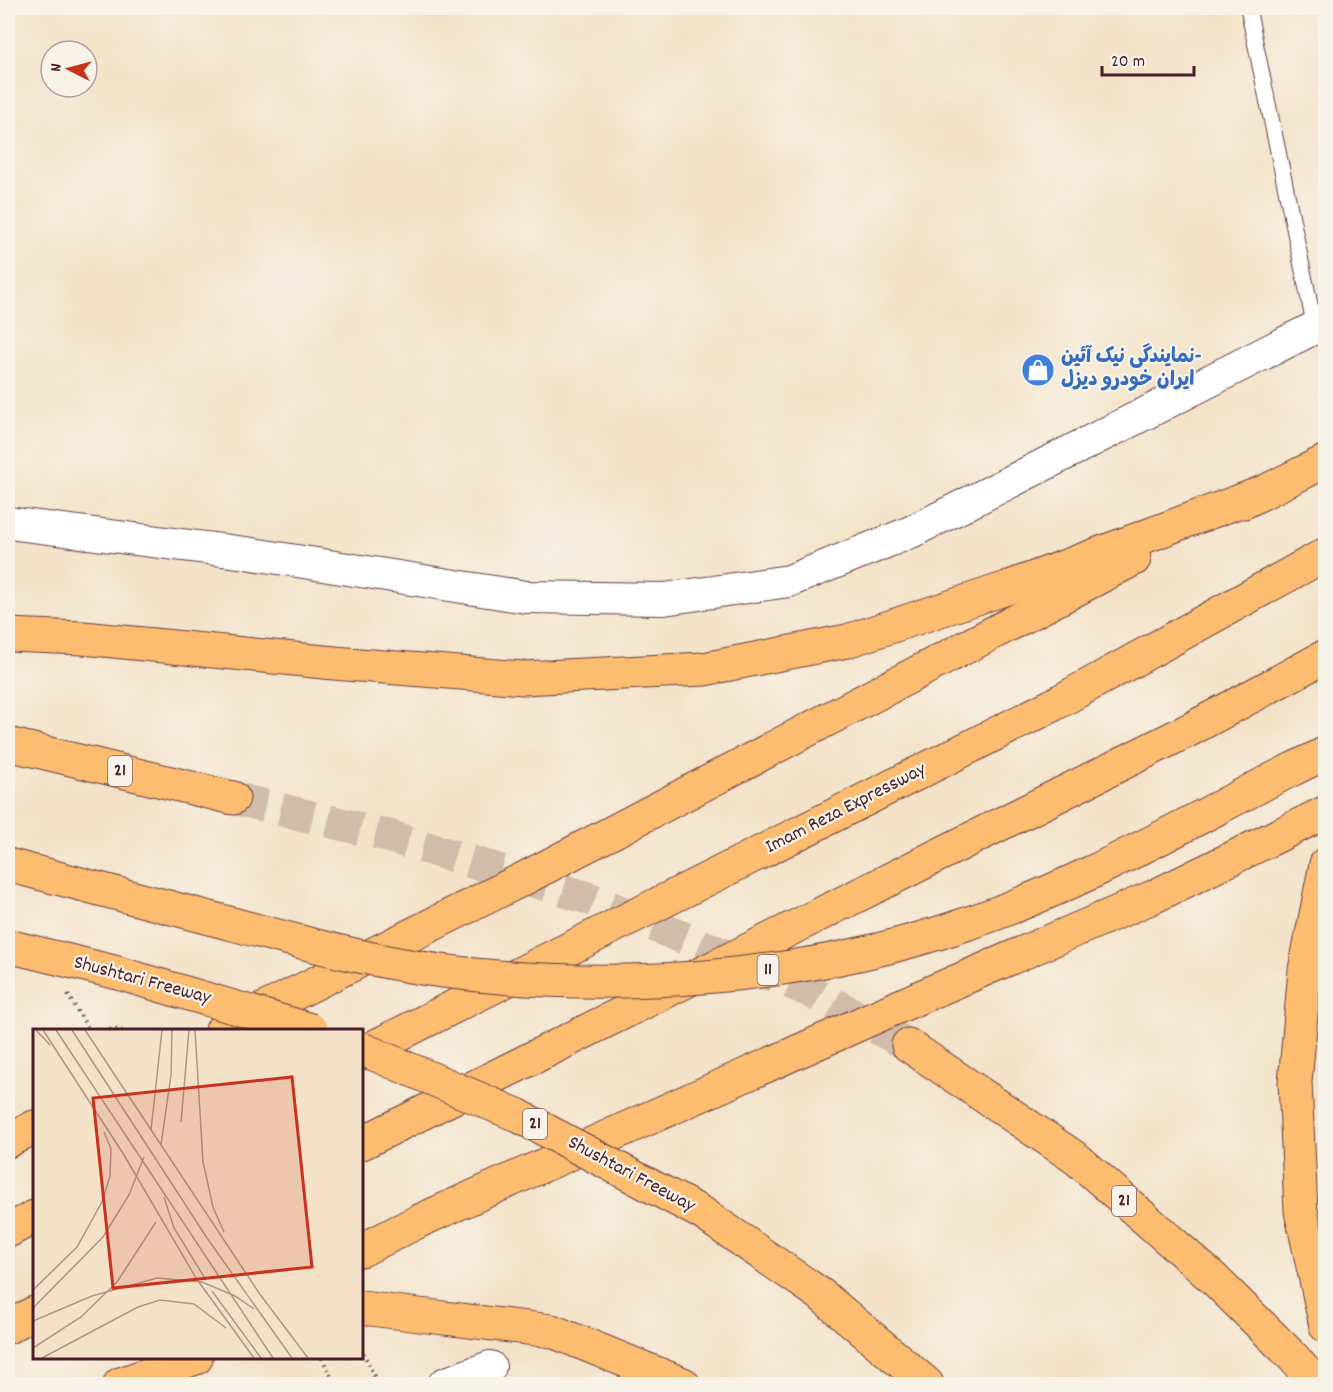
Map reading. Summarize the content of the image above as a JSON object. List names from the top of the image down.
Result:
{
  "streets": {
    "highway": [
      "21",
      "Imam Reza Expressway",
      "11",
      "Shushtari Freeway"
    ]
  },
  "places": {
    "shop": ["نمایندگی نیک آئین- ایران خودرو دیزل"]
  },
  "scale_bar": "20 m",
  "north": "left"
}
